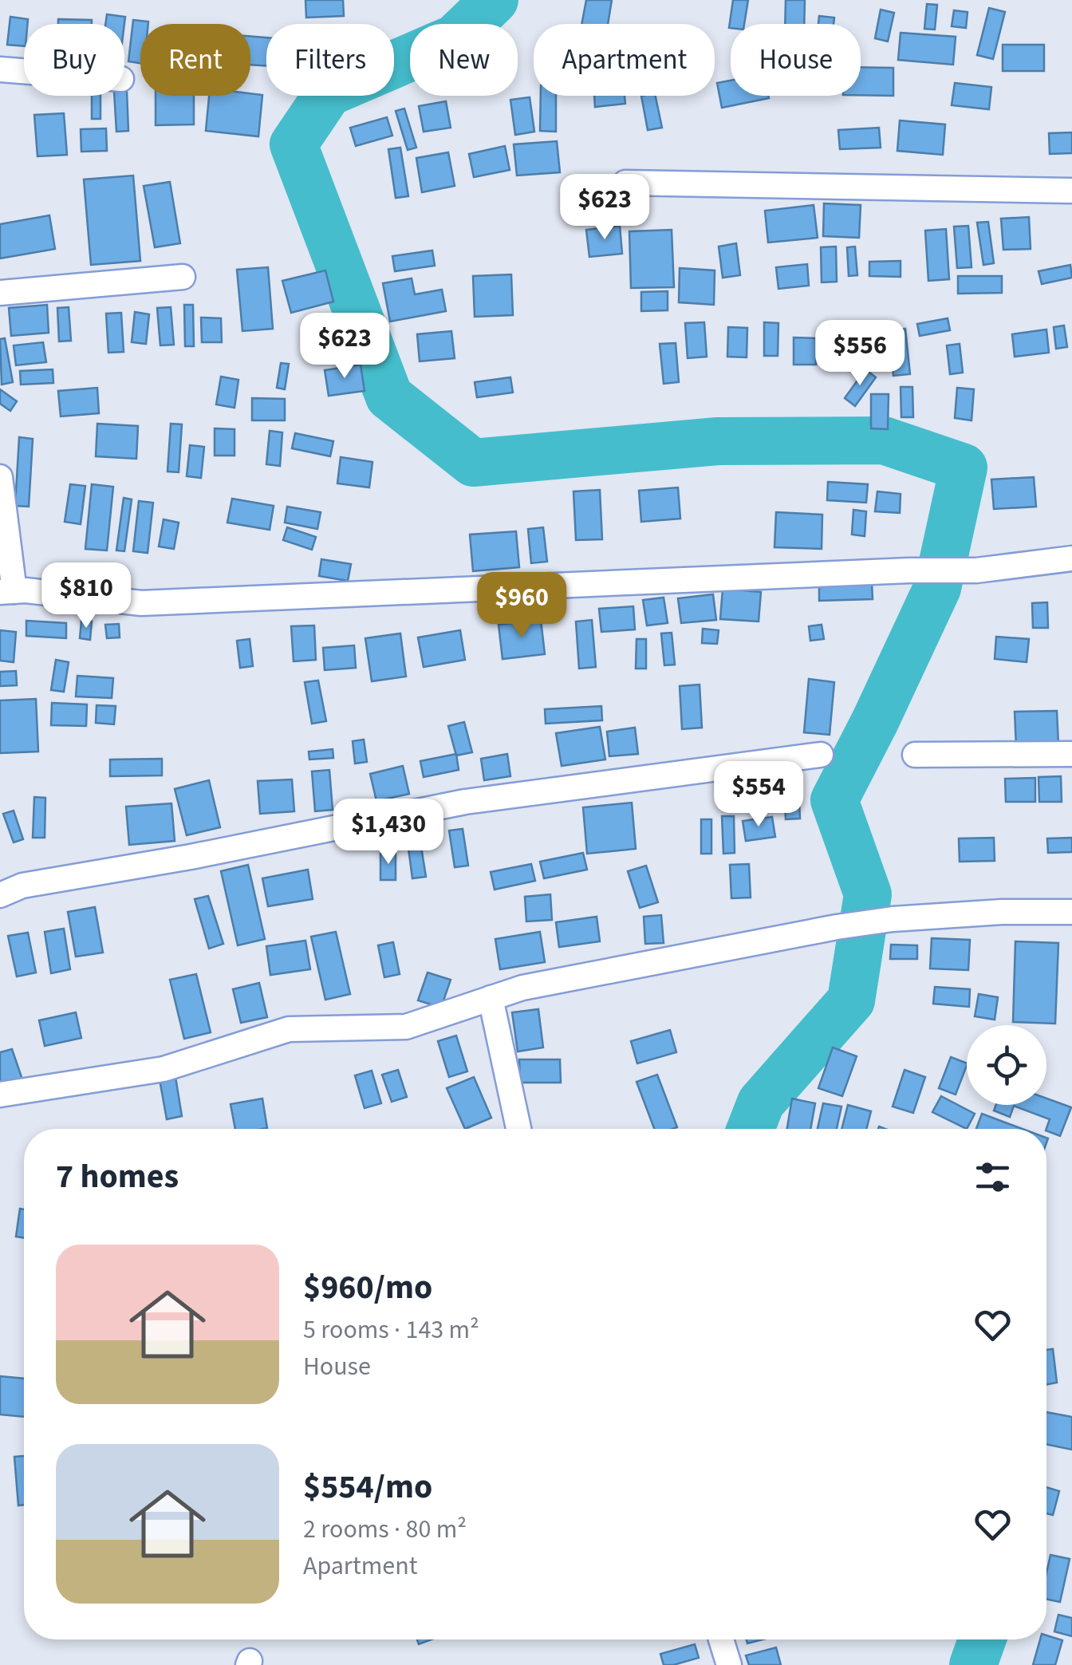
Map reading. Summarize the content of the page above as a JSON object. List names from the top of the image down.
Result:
{
  "page": {
    "chip": [
      "Buy",
      "Rent",
      "Filters",
      "New",
      "Apartment",
      "House"
    ],
    "price": [
      "$623",
      "$623",
      "$556",
      "$810",
      "$960",
      "$554",
      "$1,430"
    ],
    "heading": "7 homes",
    "list": [
      {
        "name": "$960/mo",
        "note": "5 rooms · 143 m² · House"
      },
      {
        "name": "$554/mo",
        "note": "2 rooms · 80 m² · Apartment"
      }
    ]
  }
}
